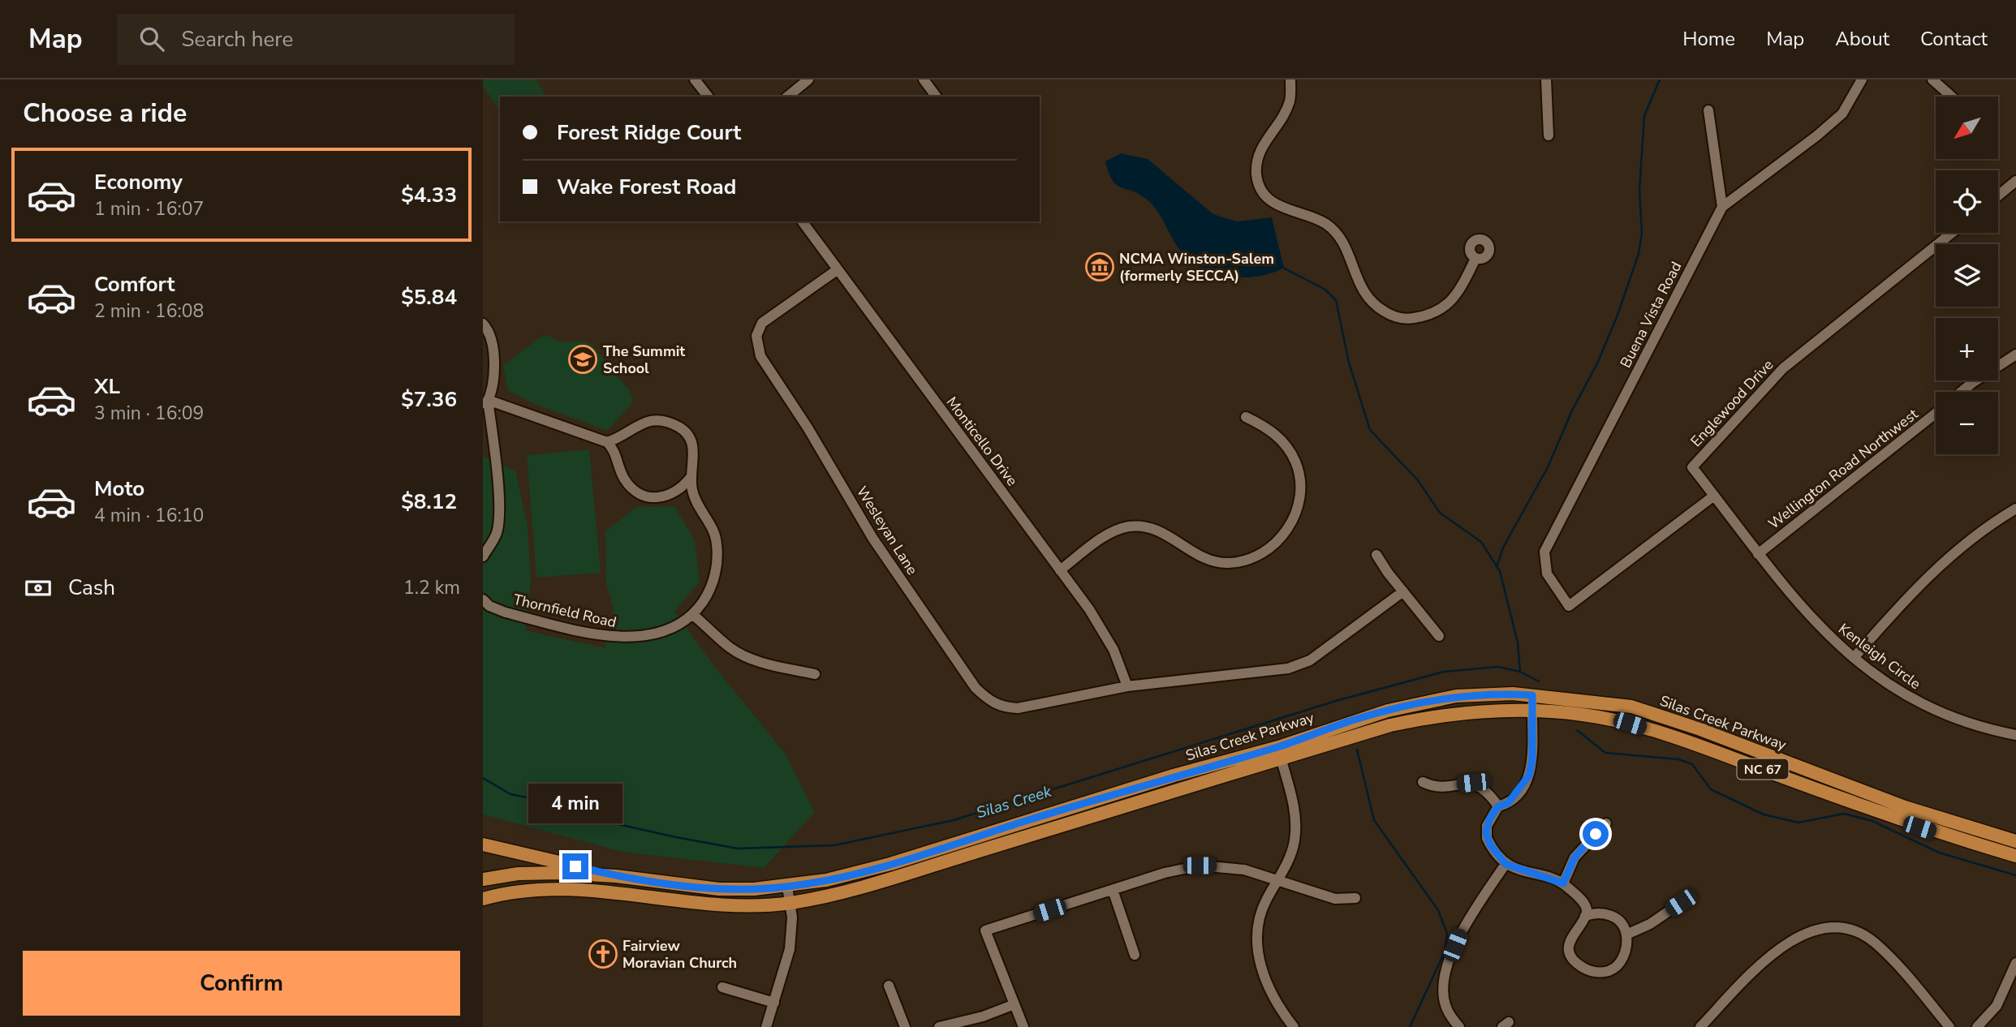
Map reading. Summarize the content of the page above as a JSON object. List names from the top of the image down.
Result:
{
  "streets": {
    "main road": ["Silas Creek Parkway", "NC 67"],
    "street": [
      "Buena Vista Road",
      "Englewood Drive",
      "Monticello Drive",
      "Wellington Road Northwest",
      "Wesleyan Lane",
      "Thornfield Road",
      "Kenleigh Circle"
    ]
  },
  "crossings": [
    ["Buena Vista Road", "Englewood Drive"],
    ["Buena Vista Road", "Kenleigh Circle"],
    ["Englewood Drive", "Kenleigh Circle"],
    ["Monticello Drive", "Wesleyan Lane"],
    ["Wellington Road Northwest", "Kenleigh Circle"],
    ["Silas Creek Parkway", "NC 67"]
  ],
  "water": ["Silas Creek"],
  "places": {
    "museum": ["NCMA Winston-Salem (formerly SECCA)"],
    "school or university": ["The Summit School"],
    "church": ["Fairview Moravian Church"]
  },
  "north": "bottom left",
  "page": {
    "header": "Map",
    "search": "Search here",
    "nav": [
      "Home",
      "Map",
      "About",
      "Contact"
    ],
    "heading": "Choose a ride",
    "map_buttons": ["+", "−"],
    "banner": ["Forest Ridge Court", "Wake Forest Road"],
    "list": [
      {
        "name": "Economy",
        "note": "1 min · 16:07",
        "value": "$4.33"
      },
      {
        "name": "Comfort",
        "note": "2 min · 16:08",
        "value": "$5.84"
      },
      {
        "name": "XL",
        "note": "3 min · 16:09",
        "value": "$7.36"
      },
      {
        "name": "Moto",
        "note": "4 min · 16:10",
        "value": "$8.12"
      }
    ],
    "pay": ["Cash", "1.2 km"],
    "bubble": "4 min",
    "buttons": "Confirm"
  }
}
